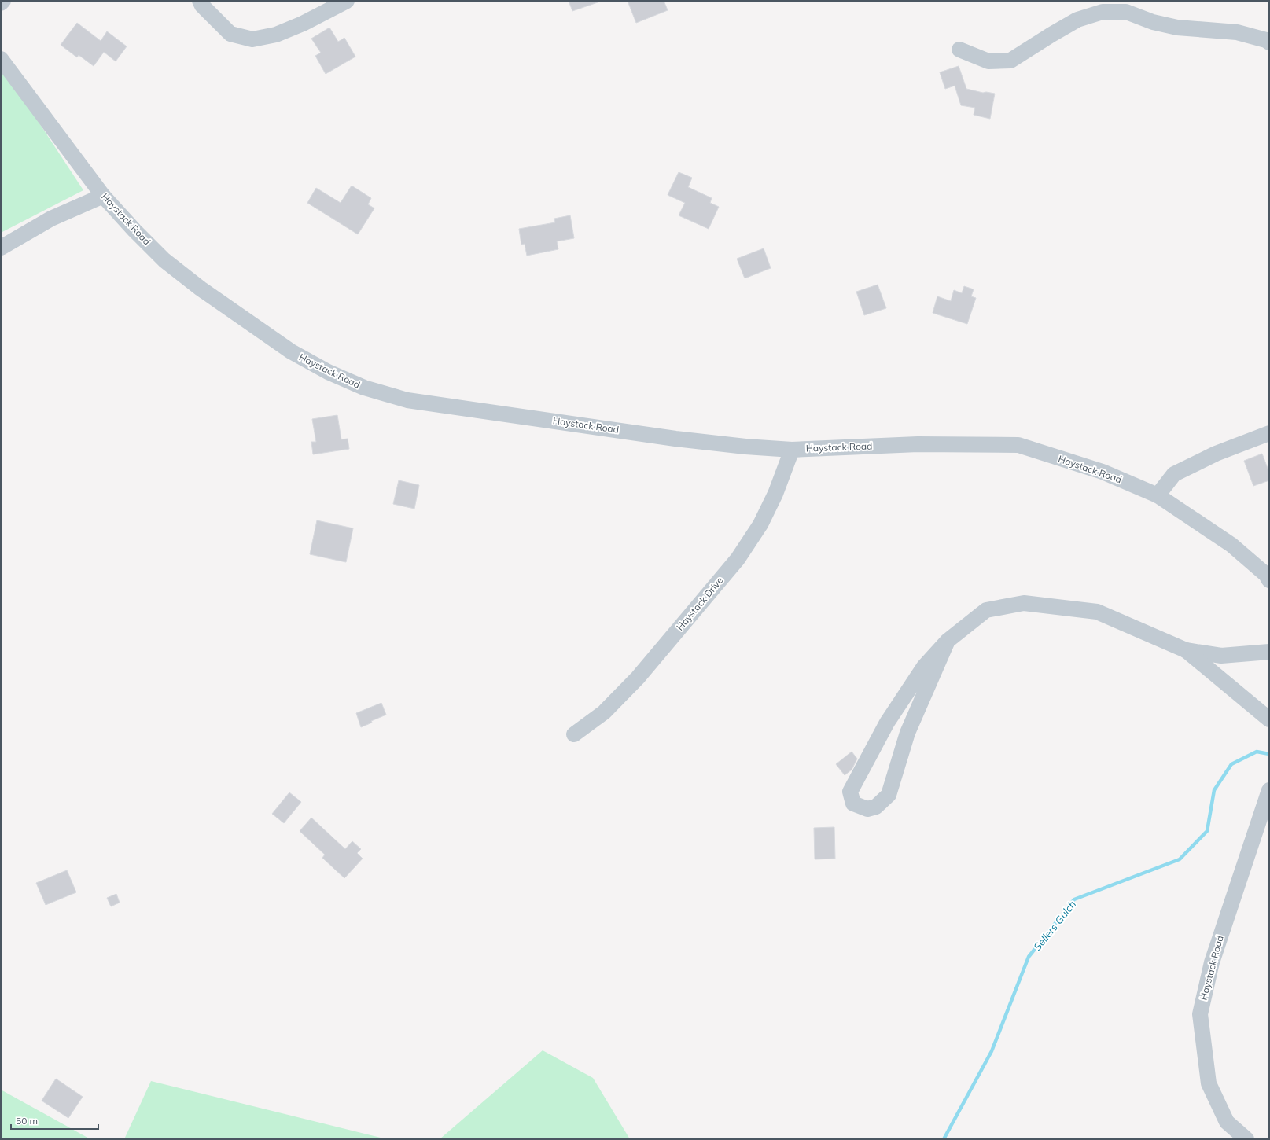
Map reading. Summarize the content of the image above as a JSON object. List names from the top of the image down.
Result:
{
  "streets": {
    "street": ["Haystack Road", "Haystack Drive"]
  },
  "crossings": [
    ["Haystack Road", "Haystack Drive"]
  ],
  "water": ["Sellers Gulch"],
  "scale_bar": "50 m"
}
